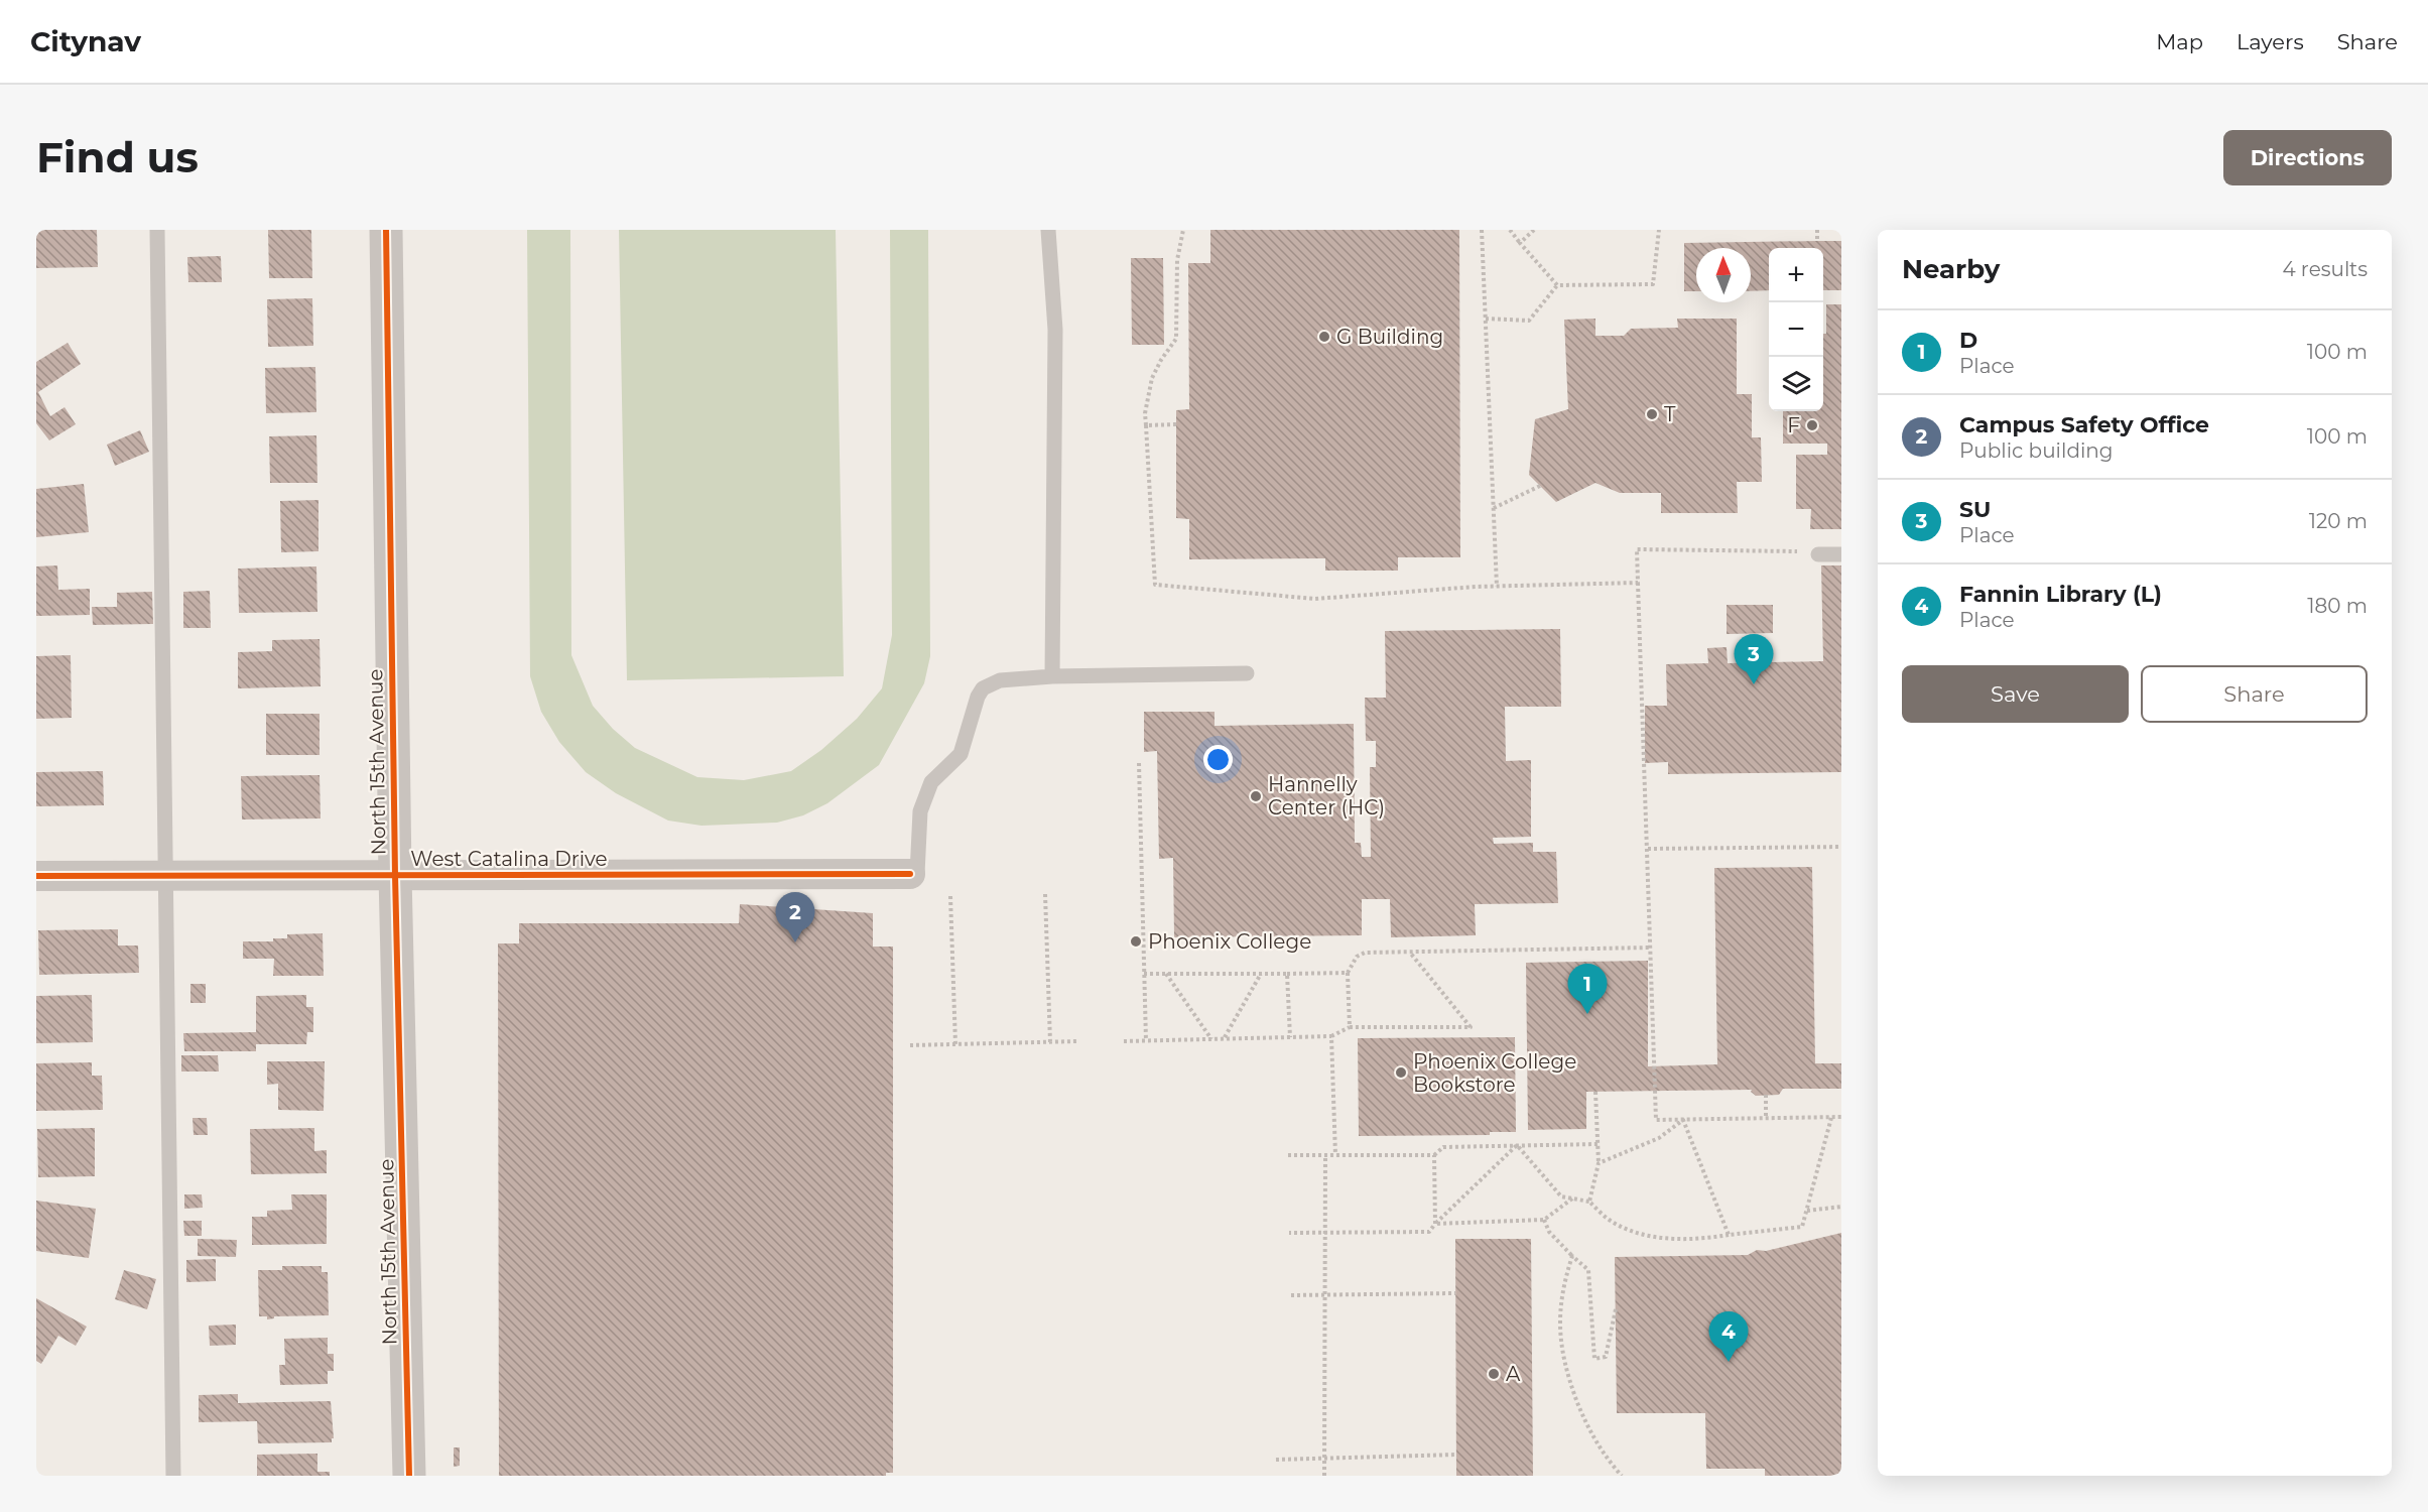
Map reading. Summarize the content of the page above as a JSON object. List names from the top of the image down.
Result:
{
  "streets": {
    "street": ["North 15th Avenue", "West Catalina Drive"]
  },
  "crossings": [
    ["North 15th Avenue", "West Catalina Drive"]
  ],
  "places": [
    "G Building",
    "T",
    "F",
    "Hannelly Center (HC)",
    "Phoenix College",
    "Phoenix College Bookstore",
    "A"
  ],
  "north": "top",
  "page": {
    "header": "Citynav",
    "nav": ["Map", "Layers", "Share"],
    "buttons": [
      "Directions",
      ["Save", "Share"]
    ],
    "title": "Find us",
    "heading": ["Nearby", "4 results"],
    "map_buttons": ["+", "−"],
    "list": [
      {
        "mark": "1",
        "name": "D",
        "note": "Place",
        "value": "100 m"
      },
      {
        "mark": "2",
        "name": "Campus Safety Office",
        "note": "Public building",
        "value": "100 m"
      },
      {
        "mark": "3",
        "name": "SU",
        "note": "Place",
        "value": "120 m"
      },
      {
        "mark": "4",
        "name": "Fannin Library (L)",
        "note": "Place",
        "value": "180 m"
      }
    ],
    "pins": [
      "3",
      "2",
      "1",
      "4"
    ]
  }
}
